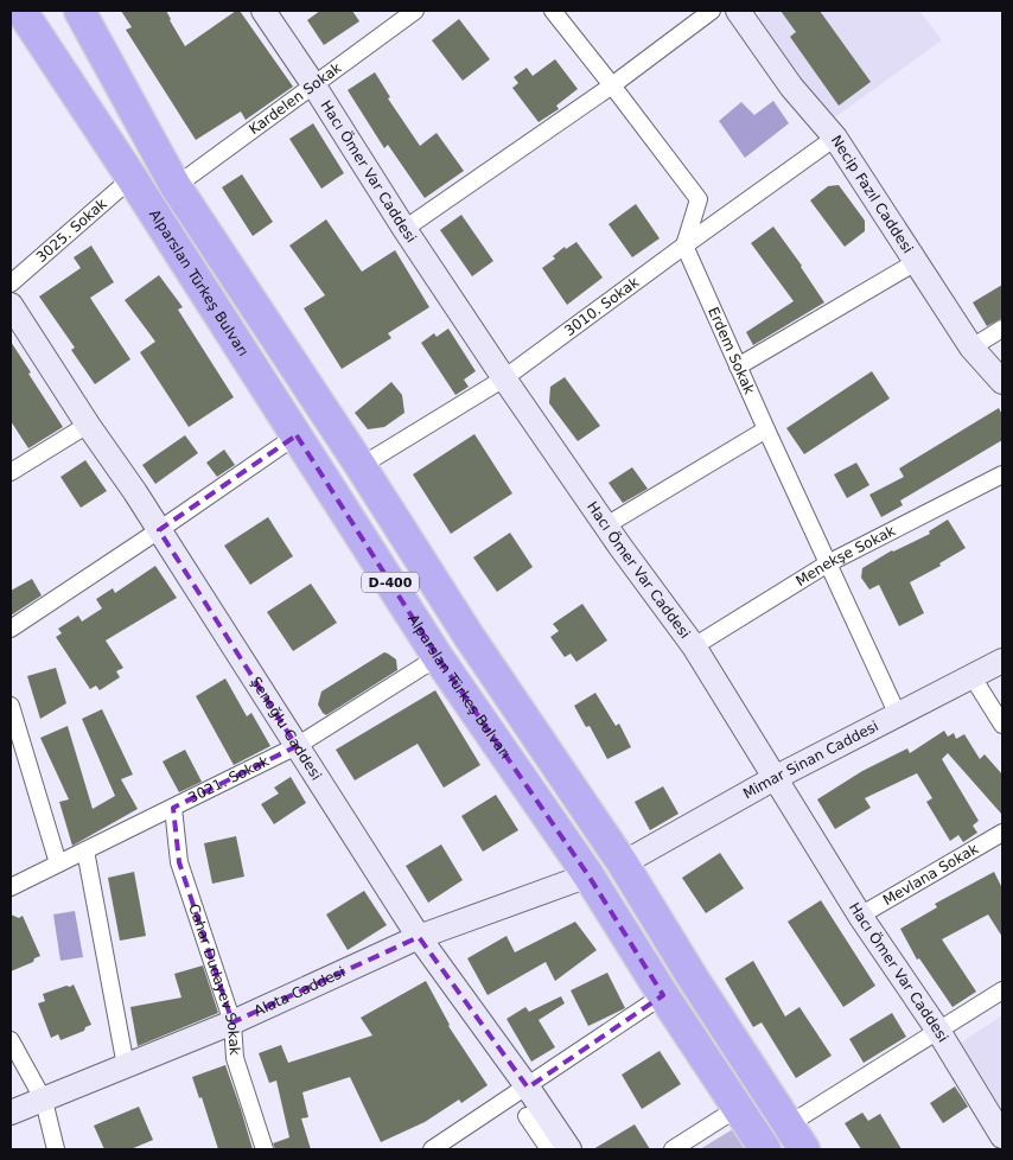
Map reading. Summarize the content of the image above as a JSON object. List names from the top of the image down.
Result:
{
  "streets": {
    "highway": ["Alparslan Türkeş Bulvarı", "D-400"],
    "street": [
      "Kardelen Sokak",
      "Hacı Ömer Var Caddesi",
      "Necip Fazıl Caddesi",
      "3025. Sokak",
      "3010. Sokak",
      "Erdem Sokak",
      "Menekşe Sokak",
      "Şenoğlu Caddesi",
      "Mimar Sinan Caddesi",
      "3021. Sokak",
      "Mevlana Sokak",
      "Cahar Dudayev Sokak",
      "Alata Caddesi"
    ]
  },
  "crossings": [
    ["Kardelen Sokak", "Hacı Ömer Var Caddesi"],
    ["Kardelen Sokak", "D-400"],
    ["Hacı Ömer Var Caddesi", "3010. Sokak"],
    ["Hacı Ömer Var Caddesi", "Menekşe Sokak"],
    ["Hacı Ömer Var Caddesi", "Mimar Sinan Caddesi"],
    ["Hacı Ömer Var Caddesi", "Mevlana Sokak"],
    ["Necip Fazıl Caddesi", "3010. Sokak"],
    ["3025. Sokak", "Alparslan Türkeş Bulvarı"],
    ["Alparslan Türkeş Bulvarı", "3021. Sokak"],
    ["Alparslan Türkeş Bulvarı", "Alata Caddesi"],
    ["3010. Sokak", "Erdem Sokak"],
    ["3010. Sokak", "D-400"],
    ["Erdem Sokak", "Menekşe Sokak"],
    ["Erdem Sokak", "Mimar Sinan Caddesi"],
    ["D-400", "Mimar Sinan Caddesi"],
    ["Şenoğlu Caddesi", "3021. Sokak"],
    ["Şenoğlu Caddesi", "Alata Caddesi"],
    ["3021. Sokak", "Cahar Dudayev Sokak"],
    ["Cahar Dudayev Sokak", "Alata Caddesi"]
  ]
}
